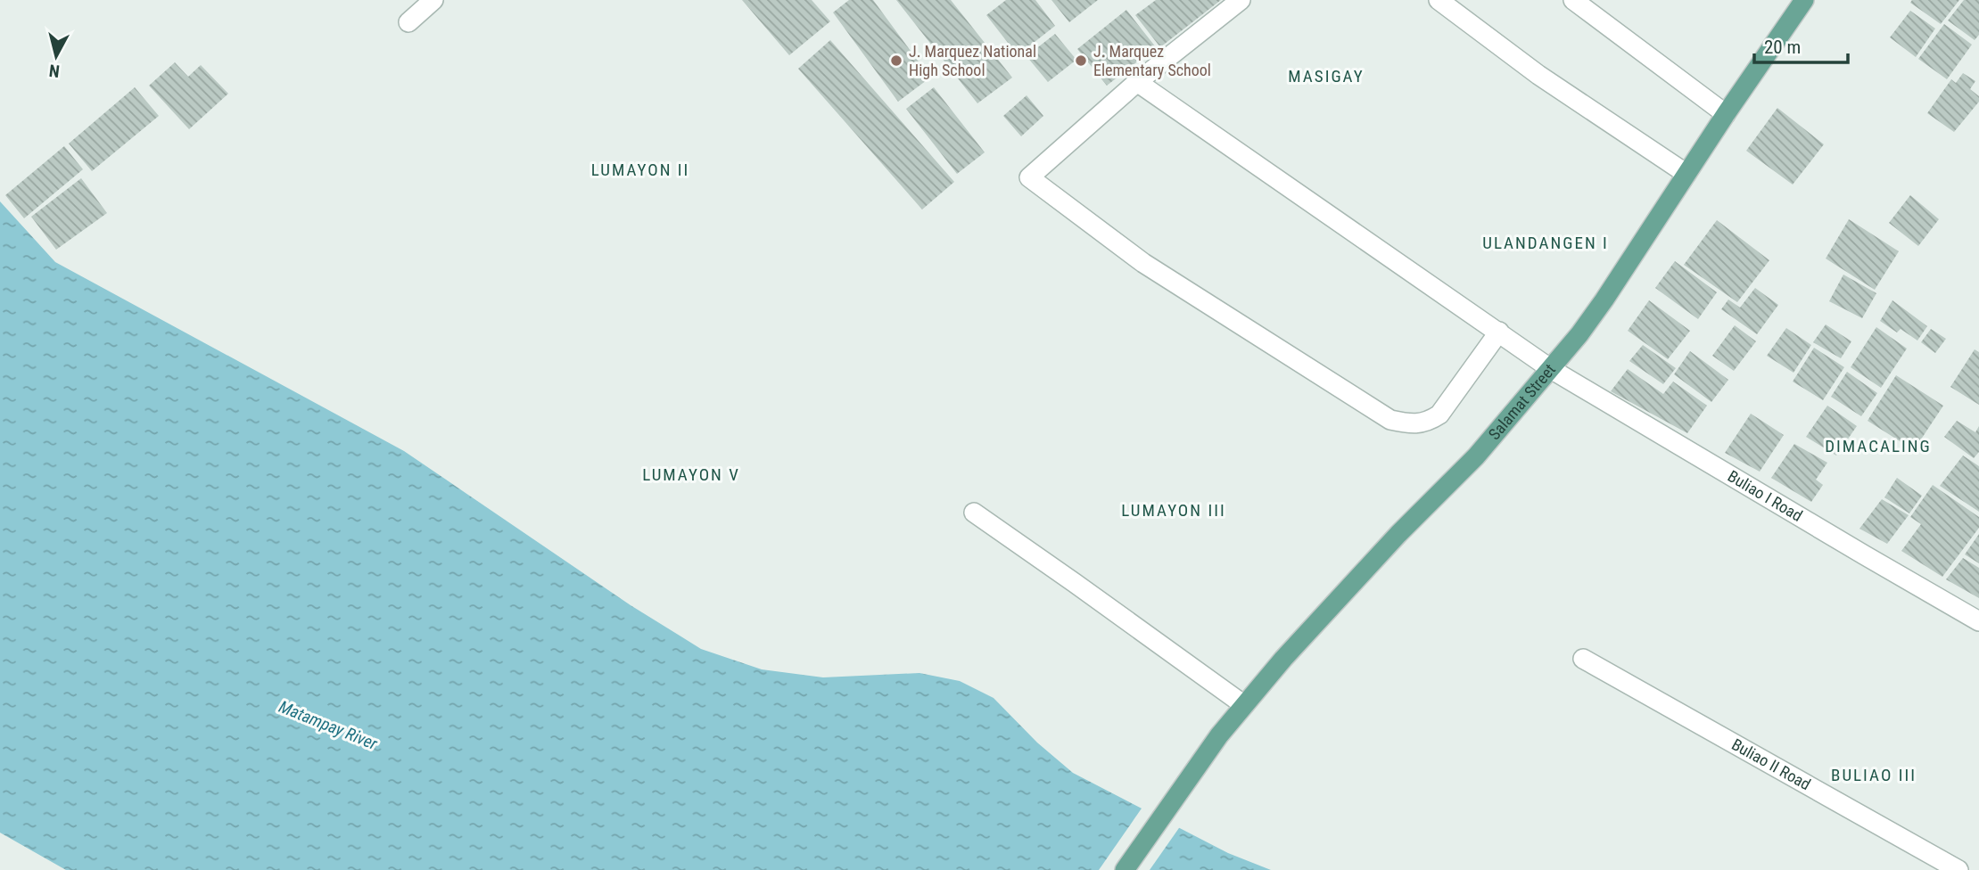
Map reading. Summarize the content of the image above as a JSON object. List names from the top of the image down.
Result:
{
  "streets": {
    "main road": ["Salamat Street"],
    "street": ["Buliao I Road", "Buliao II Road"]
  },
  "crossings": [
    ["Salamat Street", "Buliao I Road"]
  ],
  "districts": [
    "MASIGAY",
    "LUMAYON II",
    "ULANDANGEN I",
    "DIMACALING",
    "LUMAYON V",
    "LUMAYON III",
    "BULIAO III"
  ],
  "water": ["Matampay River"],
  "places": ["J. Marquez National High School", "J. Marquez Elementary School"],
  "scale_bar": "20 m",
  "north": "bottom"
}
